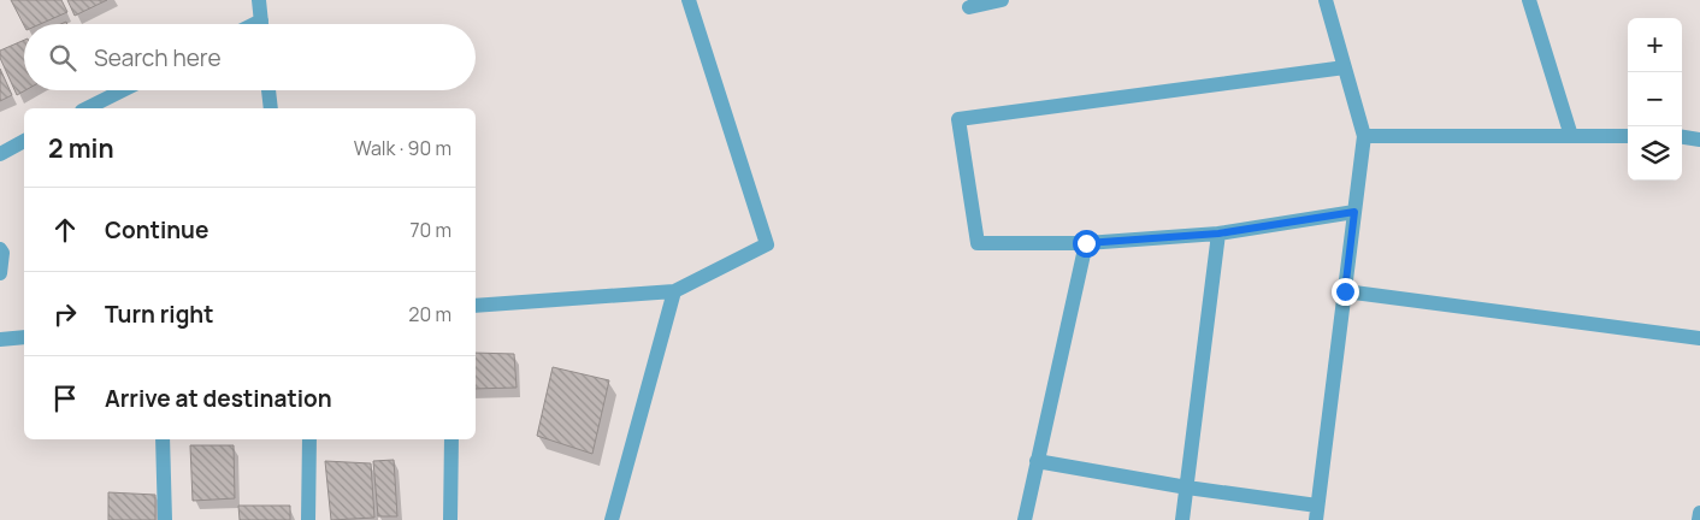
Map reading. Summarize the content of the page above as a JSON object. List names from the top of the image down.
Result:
{
  "page": {
    "map_buttons": ["+", "−"],
    "search": "Search here",
    "heading": ["2 min", "Walk · 90 m"],
    "list": [
      ["Continue", "70 m"],
      ["Turn right", "20 m"],
      "Arrive at destination"
    ]
  }
}
